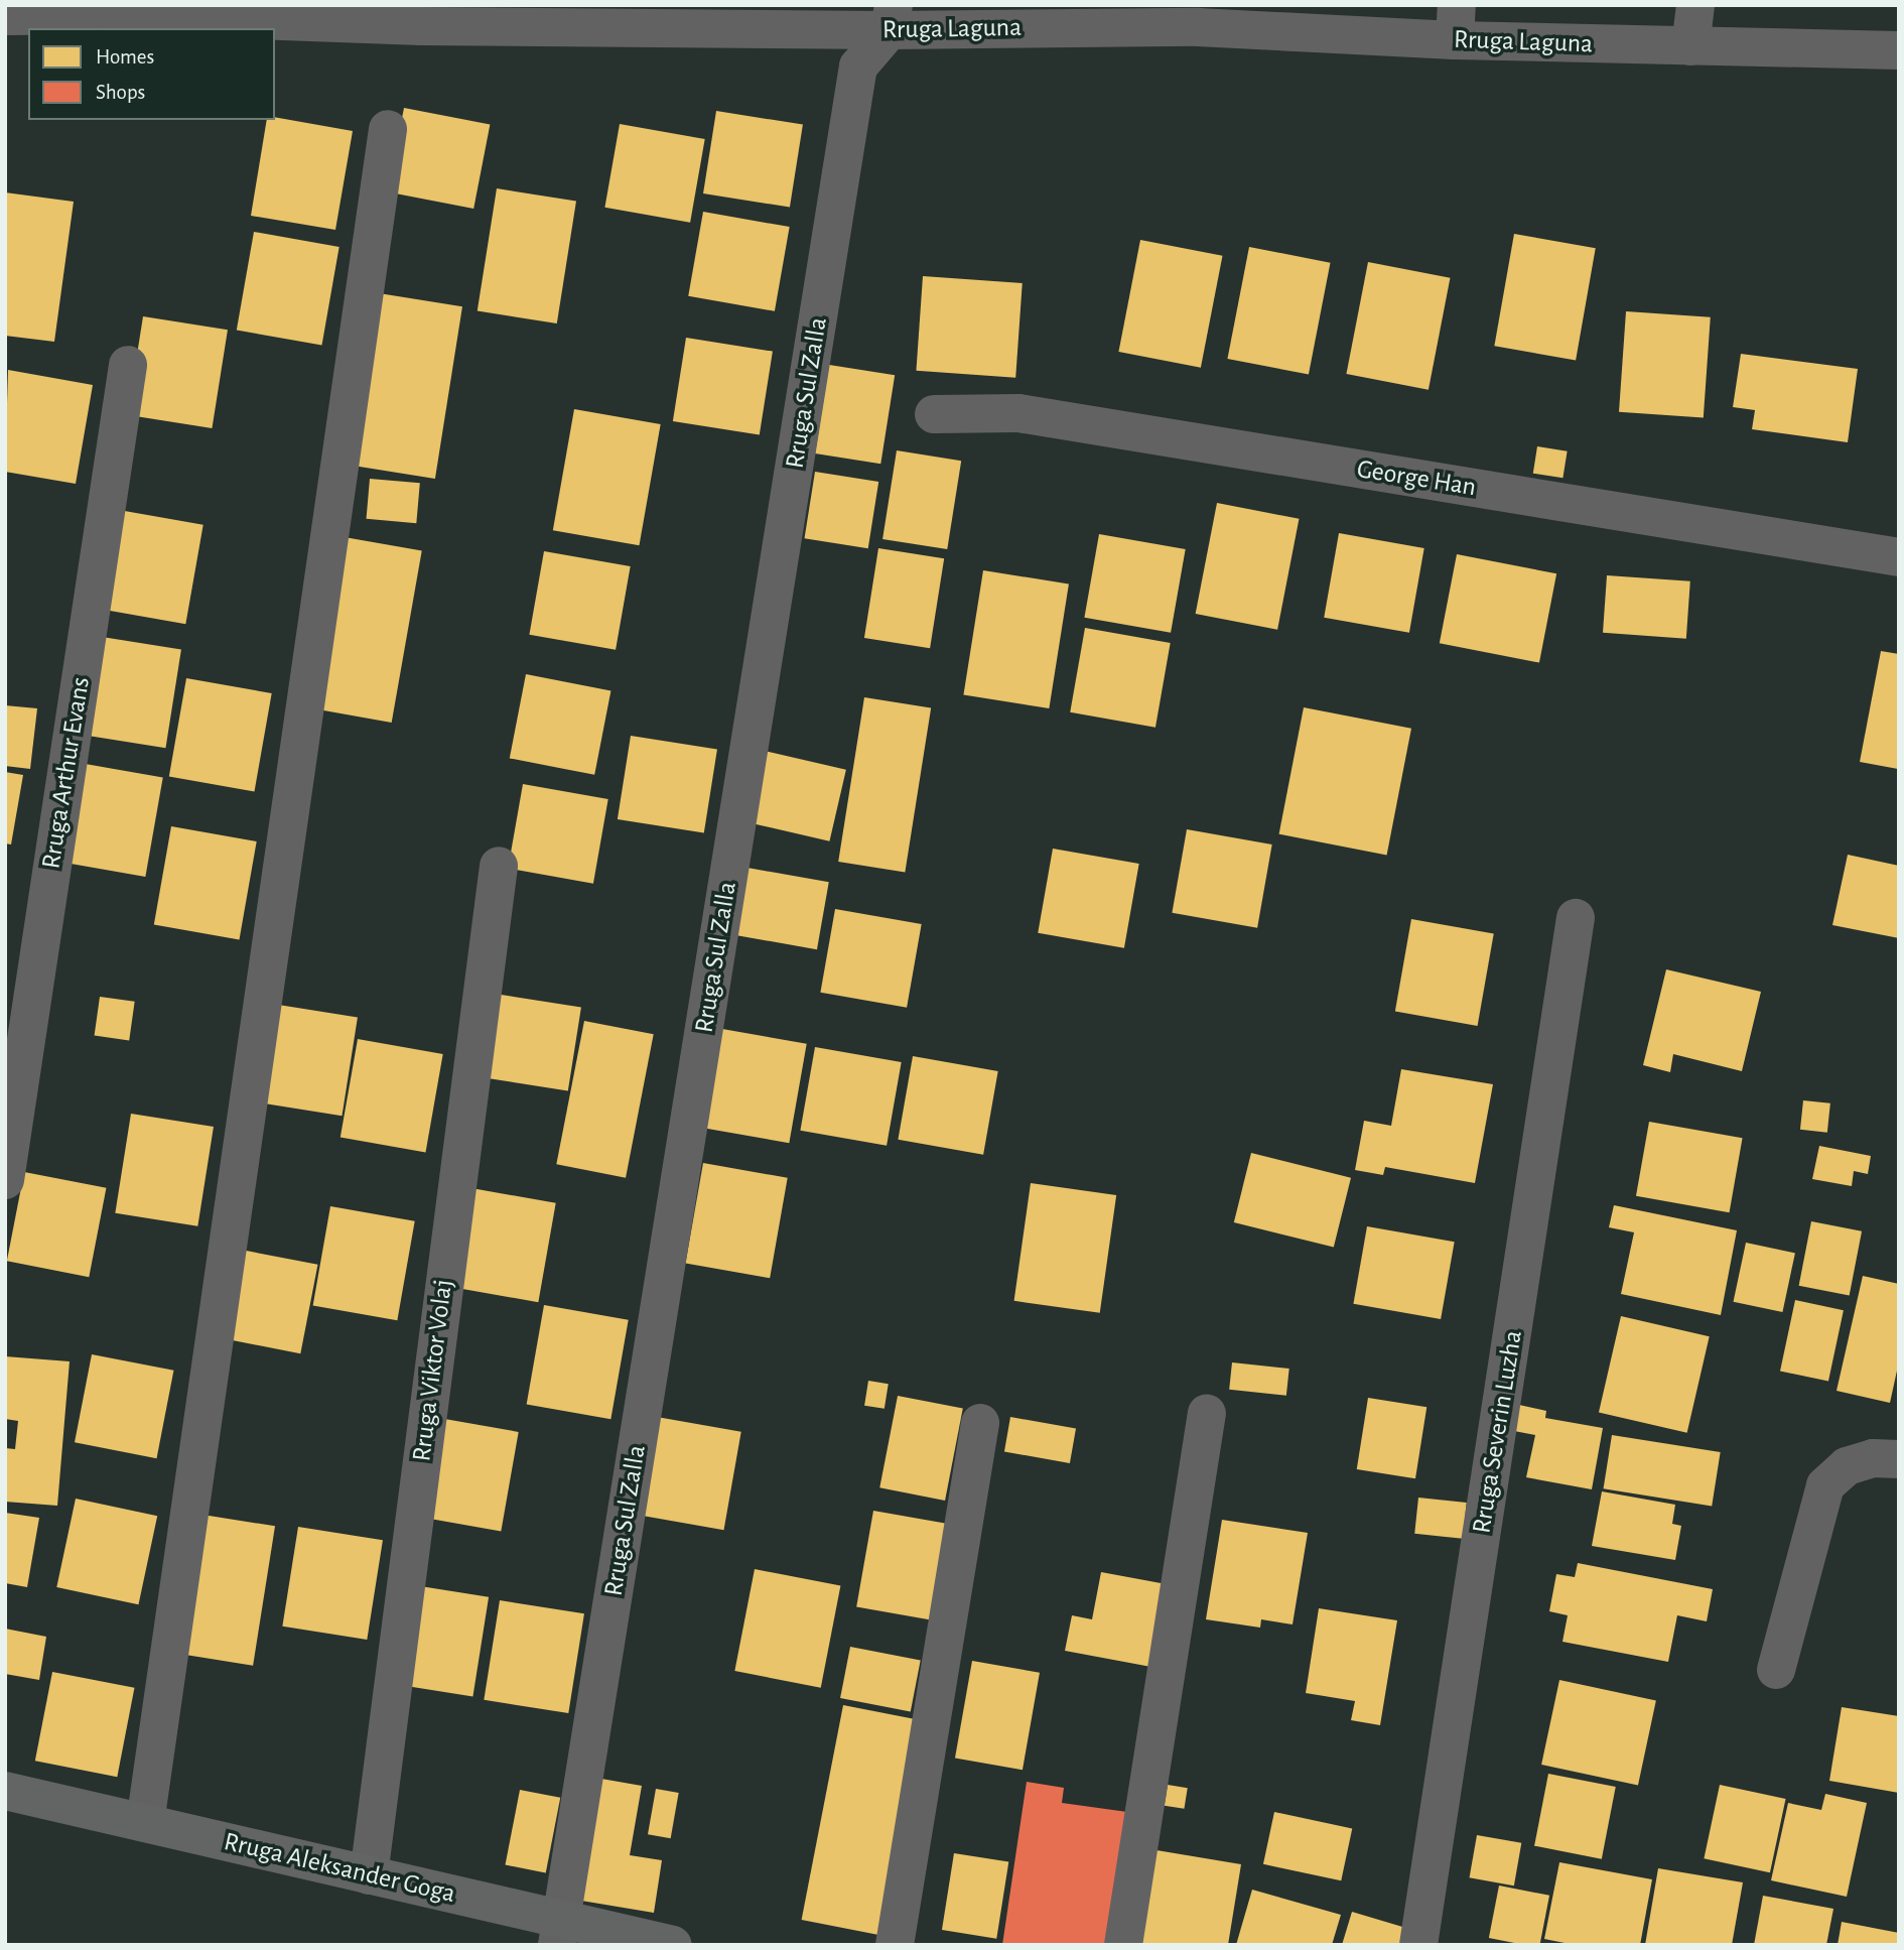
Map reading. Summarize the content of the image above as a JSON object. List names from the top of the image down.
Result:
{
  "streets": {
    "main road": ["Rruga Aleksander Goga"],
    "street": [
      "Rruga Laguna",
      "Rruga Sul Zalla",
      "George Han",
      "Rruga Arthur Evans",
      "Rruga Viktor Volaj",
      "Rruga Severin Luzha"
    ]
  },
  "crossings": [
    ["Rruga Laguna", "Rruga Sul Zalla"],
    ["Rruga Sul Zalla", "Rruga Aleksander Goga"],
    ["Rruga Viktor Volaj", "Rruga Aleksander Goga"]
  ],
  "legend": ["Homes", "Shops"]
}
